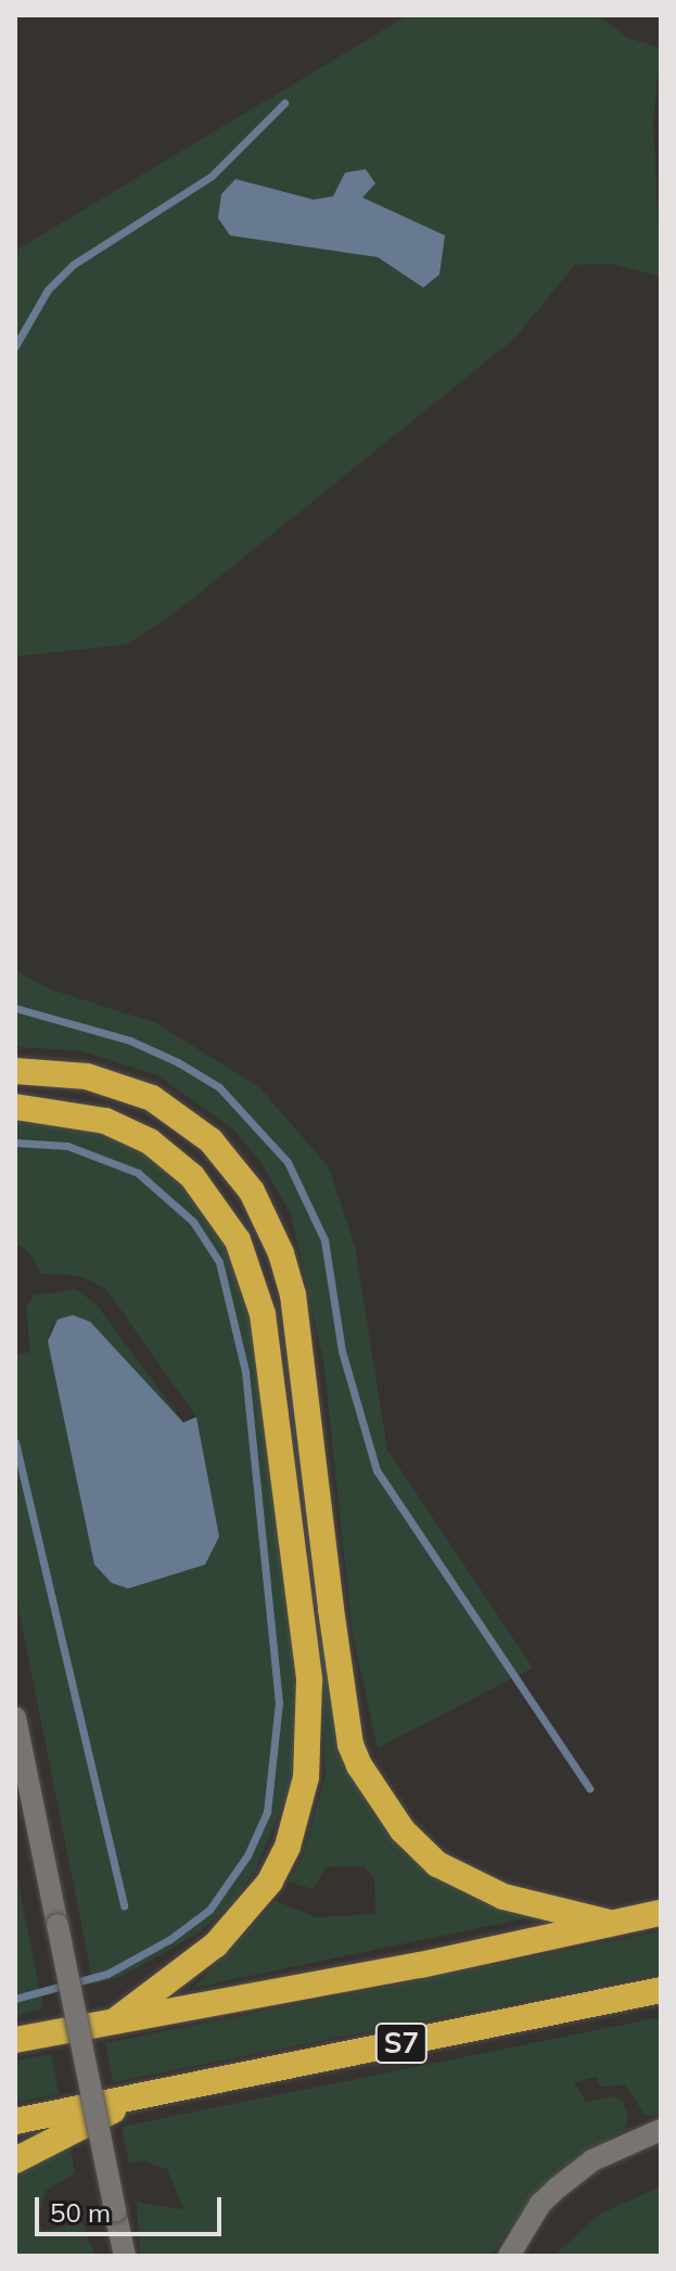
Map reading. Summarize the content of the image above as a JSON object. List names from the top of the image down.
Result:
{
  "streets": {
    "highway": ["S7"]
  },
  "scale_bar": "50 m"
}
